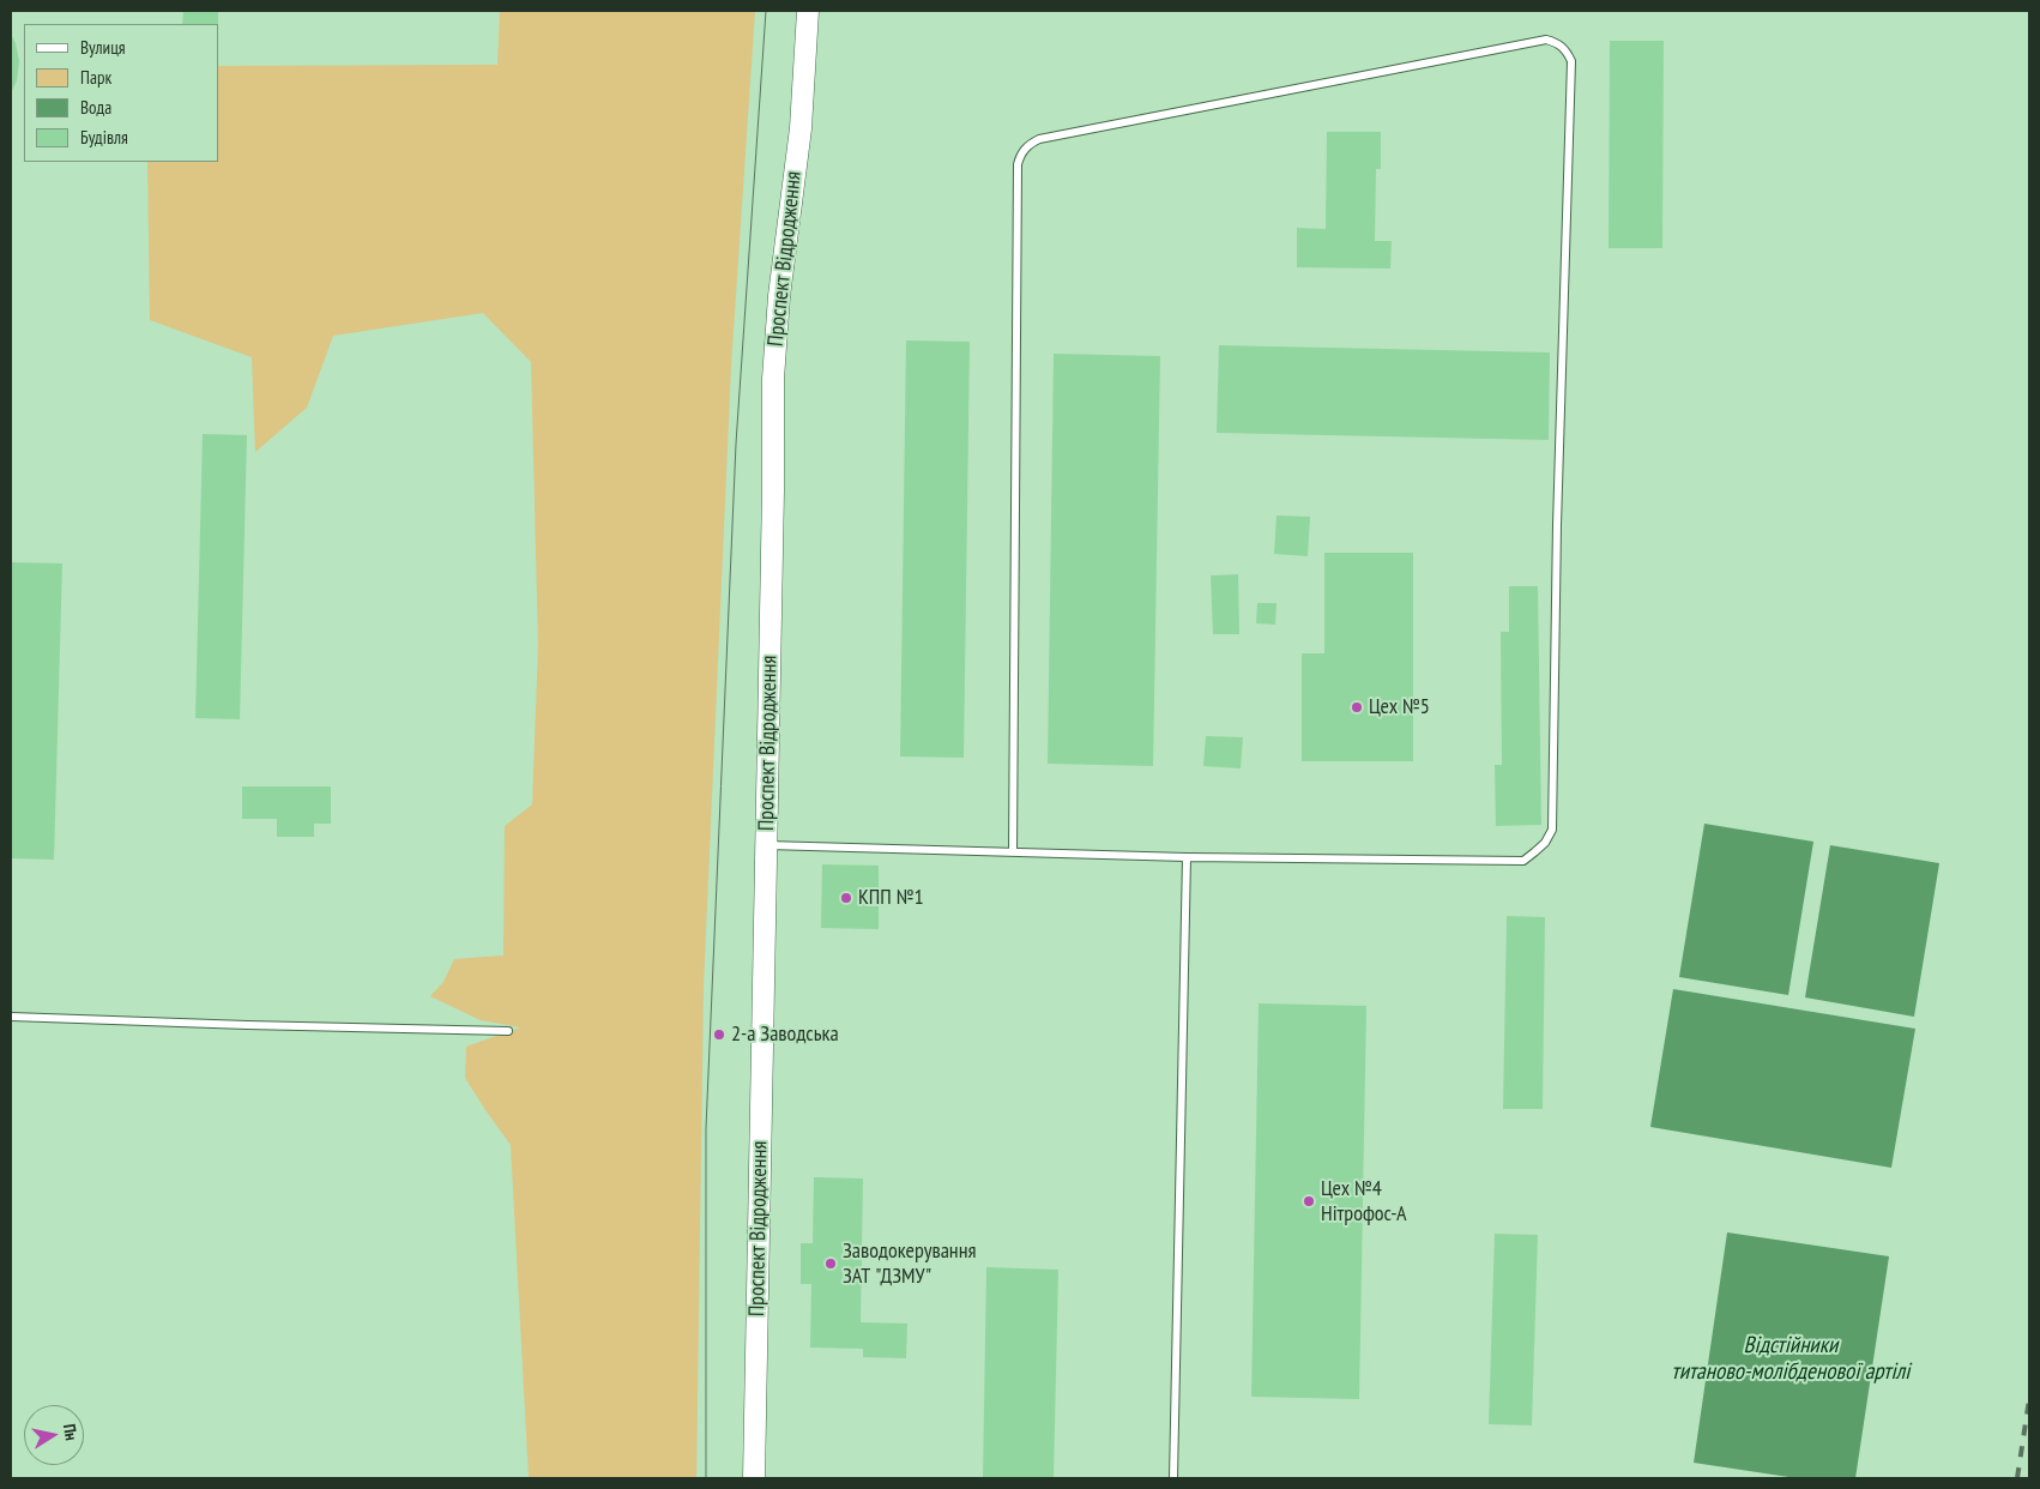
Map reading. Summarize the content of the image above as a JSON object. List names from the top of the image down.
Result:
{
  "streets": {
    "street": ["Проспект Відродження"]
  },
  "water": ["Відстійники титаново-молібденової артілі"],
  "places": [
    "Цех №5",
    "КПП №1",
    "2-а Заводська",
    "Цех №4 Нітрофос-А",
    "Заводокерування ЗАТ \"ДЗМУ\""
  ],
  "legend": [
    "Вулиця",
    "Парк",
    "Вода",
    "Будівля"
  ],
  "north": "right"
}
